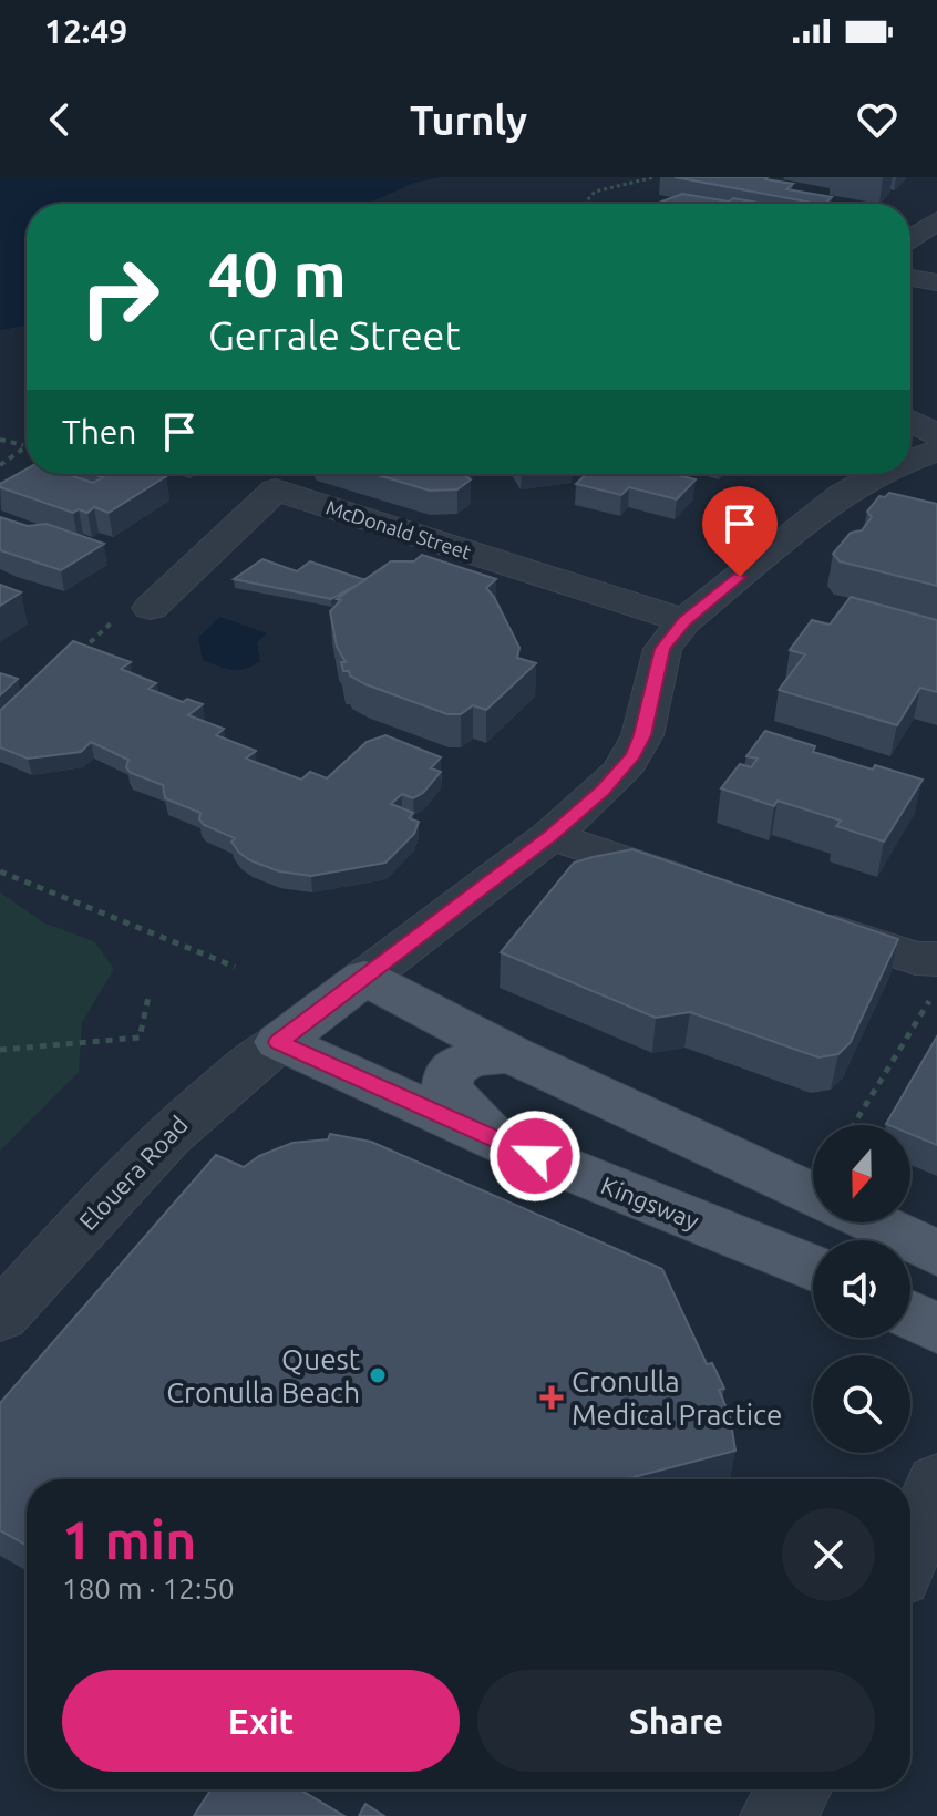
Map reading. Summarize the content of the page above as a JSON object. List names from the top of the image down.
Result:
{
  "streets": {
    "main road": ["Kingsway"],
    "street": ["McDonald Street", "Elouera Road"]
  },
  "crossings": [
    ["Elouera Road", "Kingsway"]
  ],
  "places": {
    "other": ["Quest Cronulla Beach"],
    "health": ["Cronulla Medical Practice"]
  },
  "north": "bottom",
  "page": {
    "status": "12:49",
    "header": "Turnly",
    "turn": ["40 m", "Gerrale Street"],
    "then": "Then",
    "heading": ["1 min", "180 m · 12:50"],
    "buttons": ["Exit", "Share"]
  }
}
